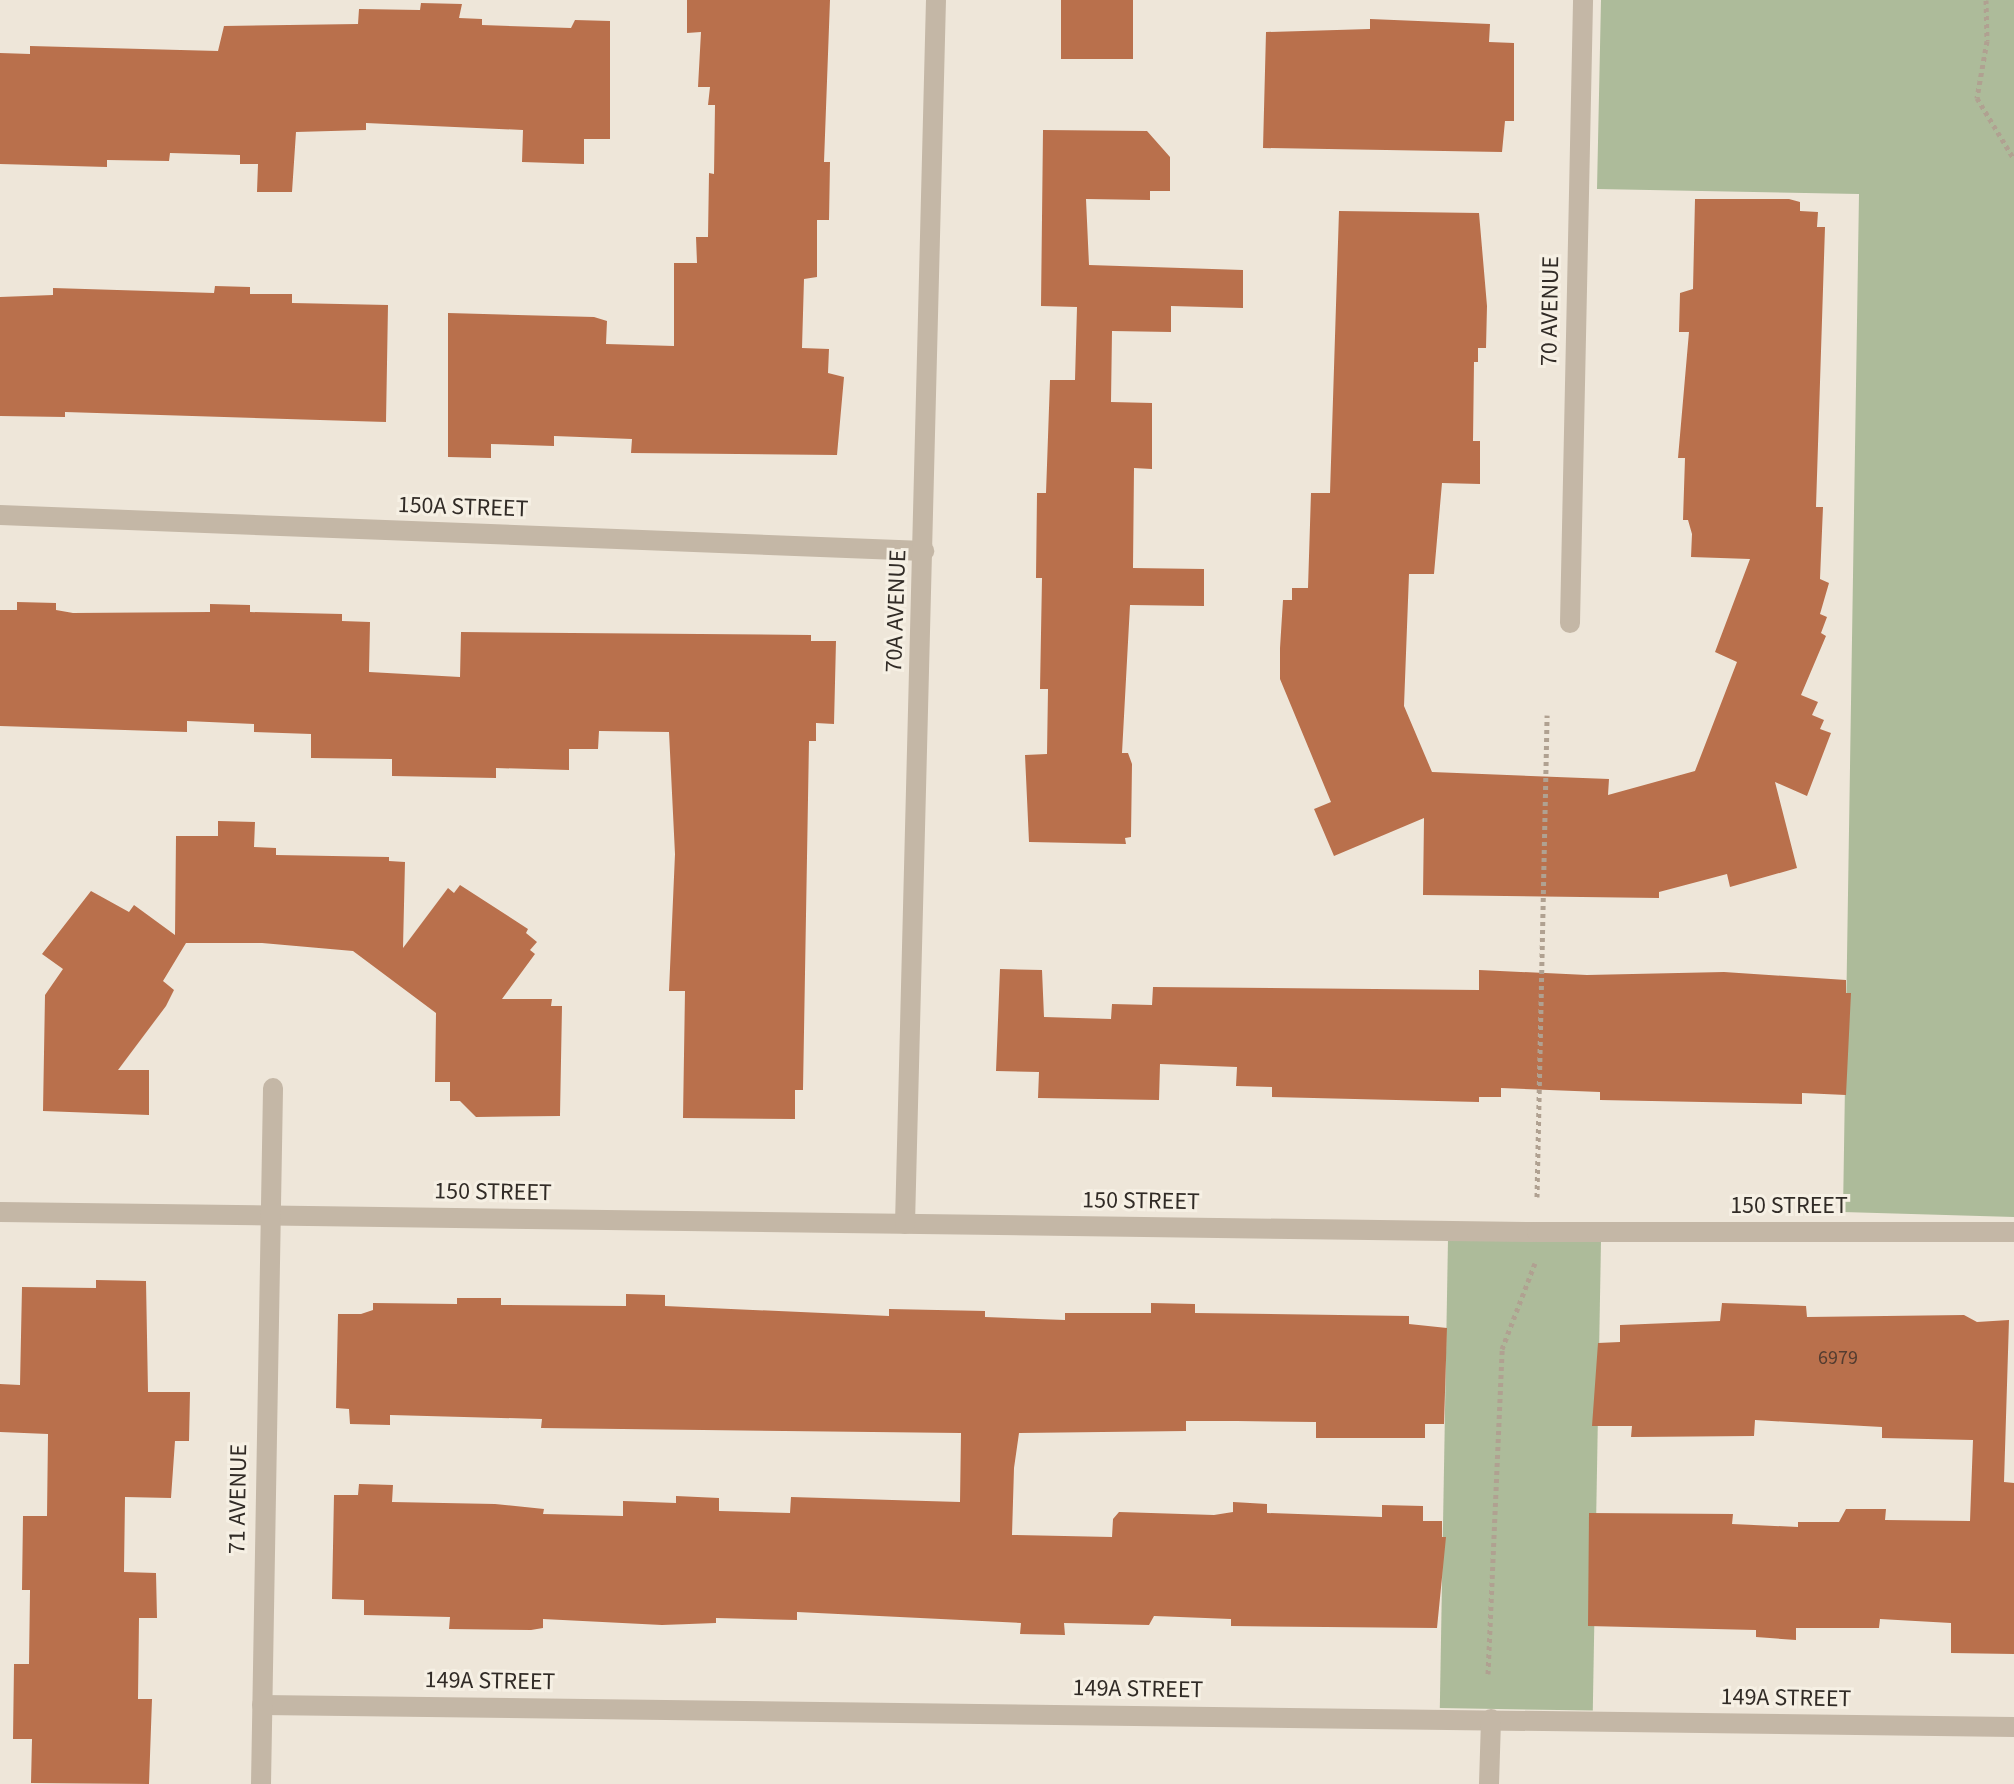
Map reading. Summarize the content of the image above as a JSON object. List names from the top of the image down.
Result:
{
  "streets": {
    "street": [
      "70 AVENUE",
      "150A STREET",
      "70A AVENUE",
      "150 STREET",
      "71 AVENUE",
      "149A STREET"
    ]
  },
  "crossings": [
    ["150A STREET", "70A AVENUE"],
    ["70A AVENUE", "150 STREET"],
    ["150 STREET", "71 AVENUE"],
    ["71 AVENUE", "149A STREET"]
  ],
  "house_numbers": ["6979"]
}
